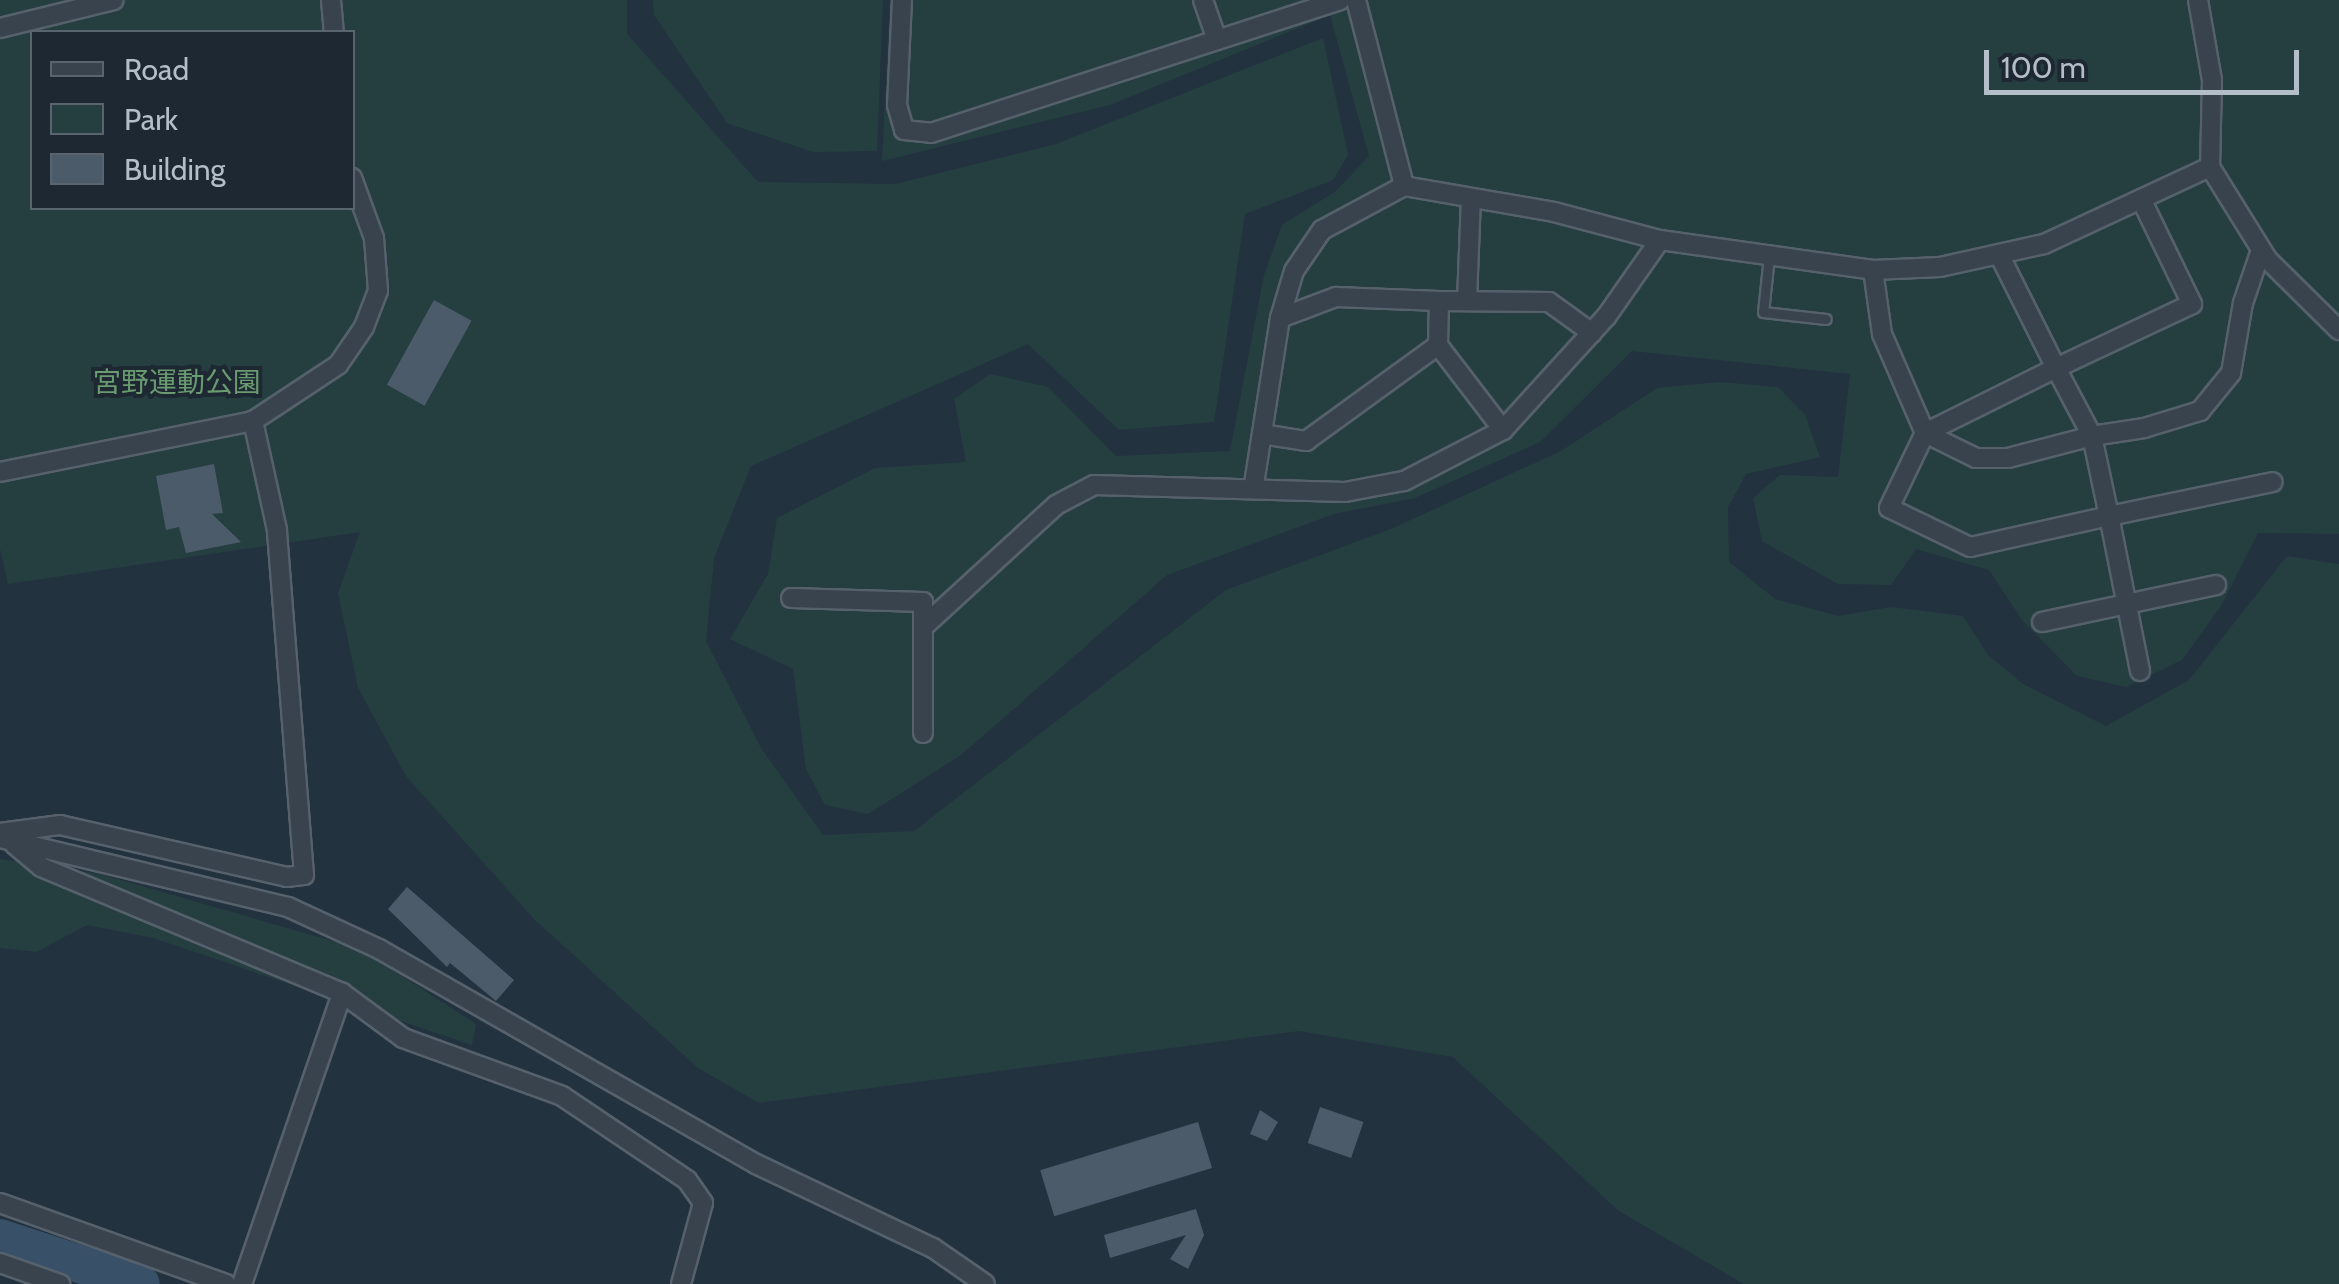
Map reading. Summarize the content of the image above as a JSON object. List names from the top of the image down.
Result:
{
  "parks": ["宮野運動公園"],
  "legend": ["Road", "Park", "Building"],
  "scale_bar": "100 m"
}
